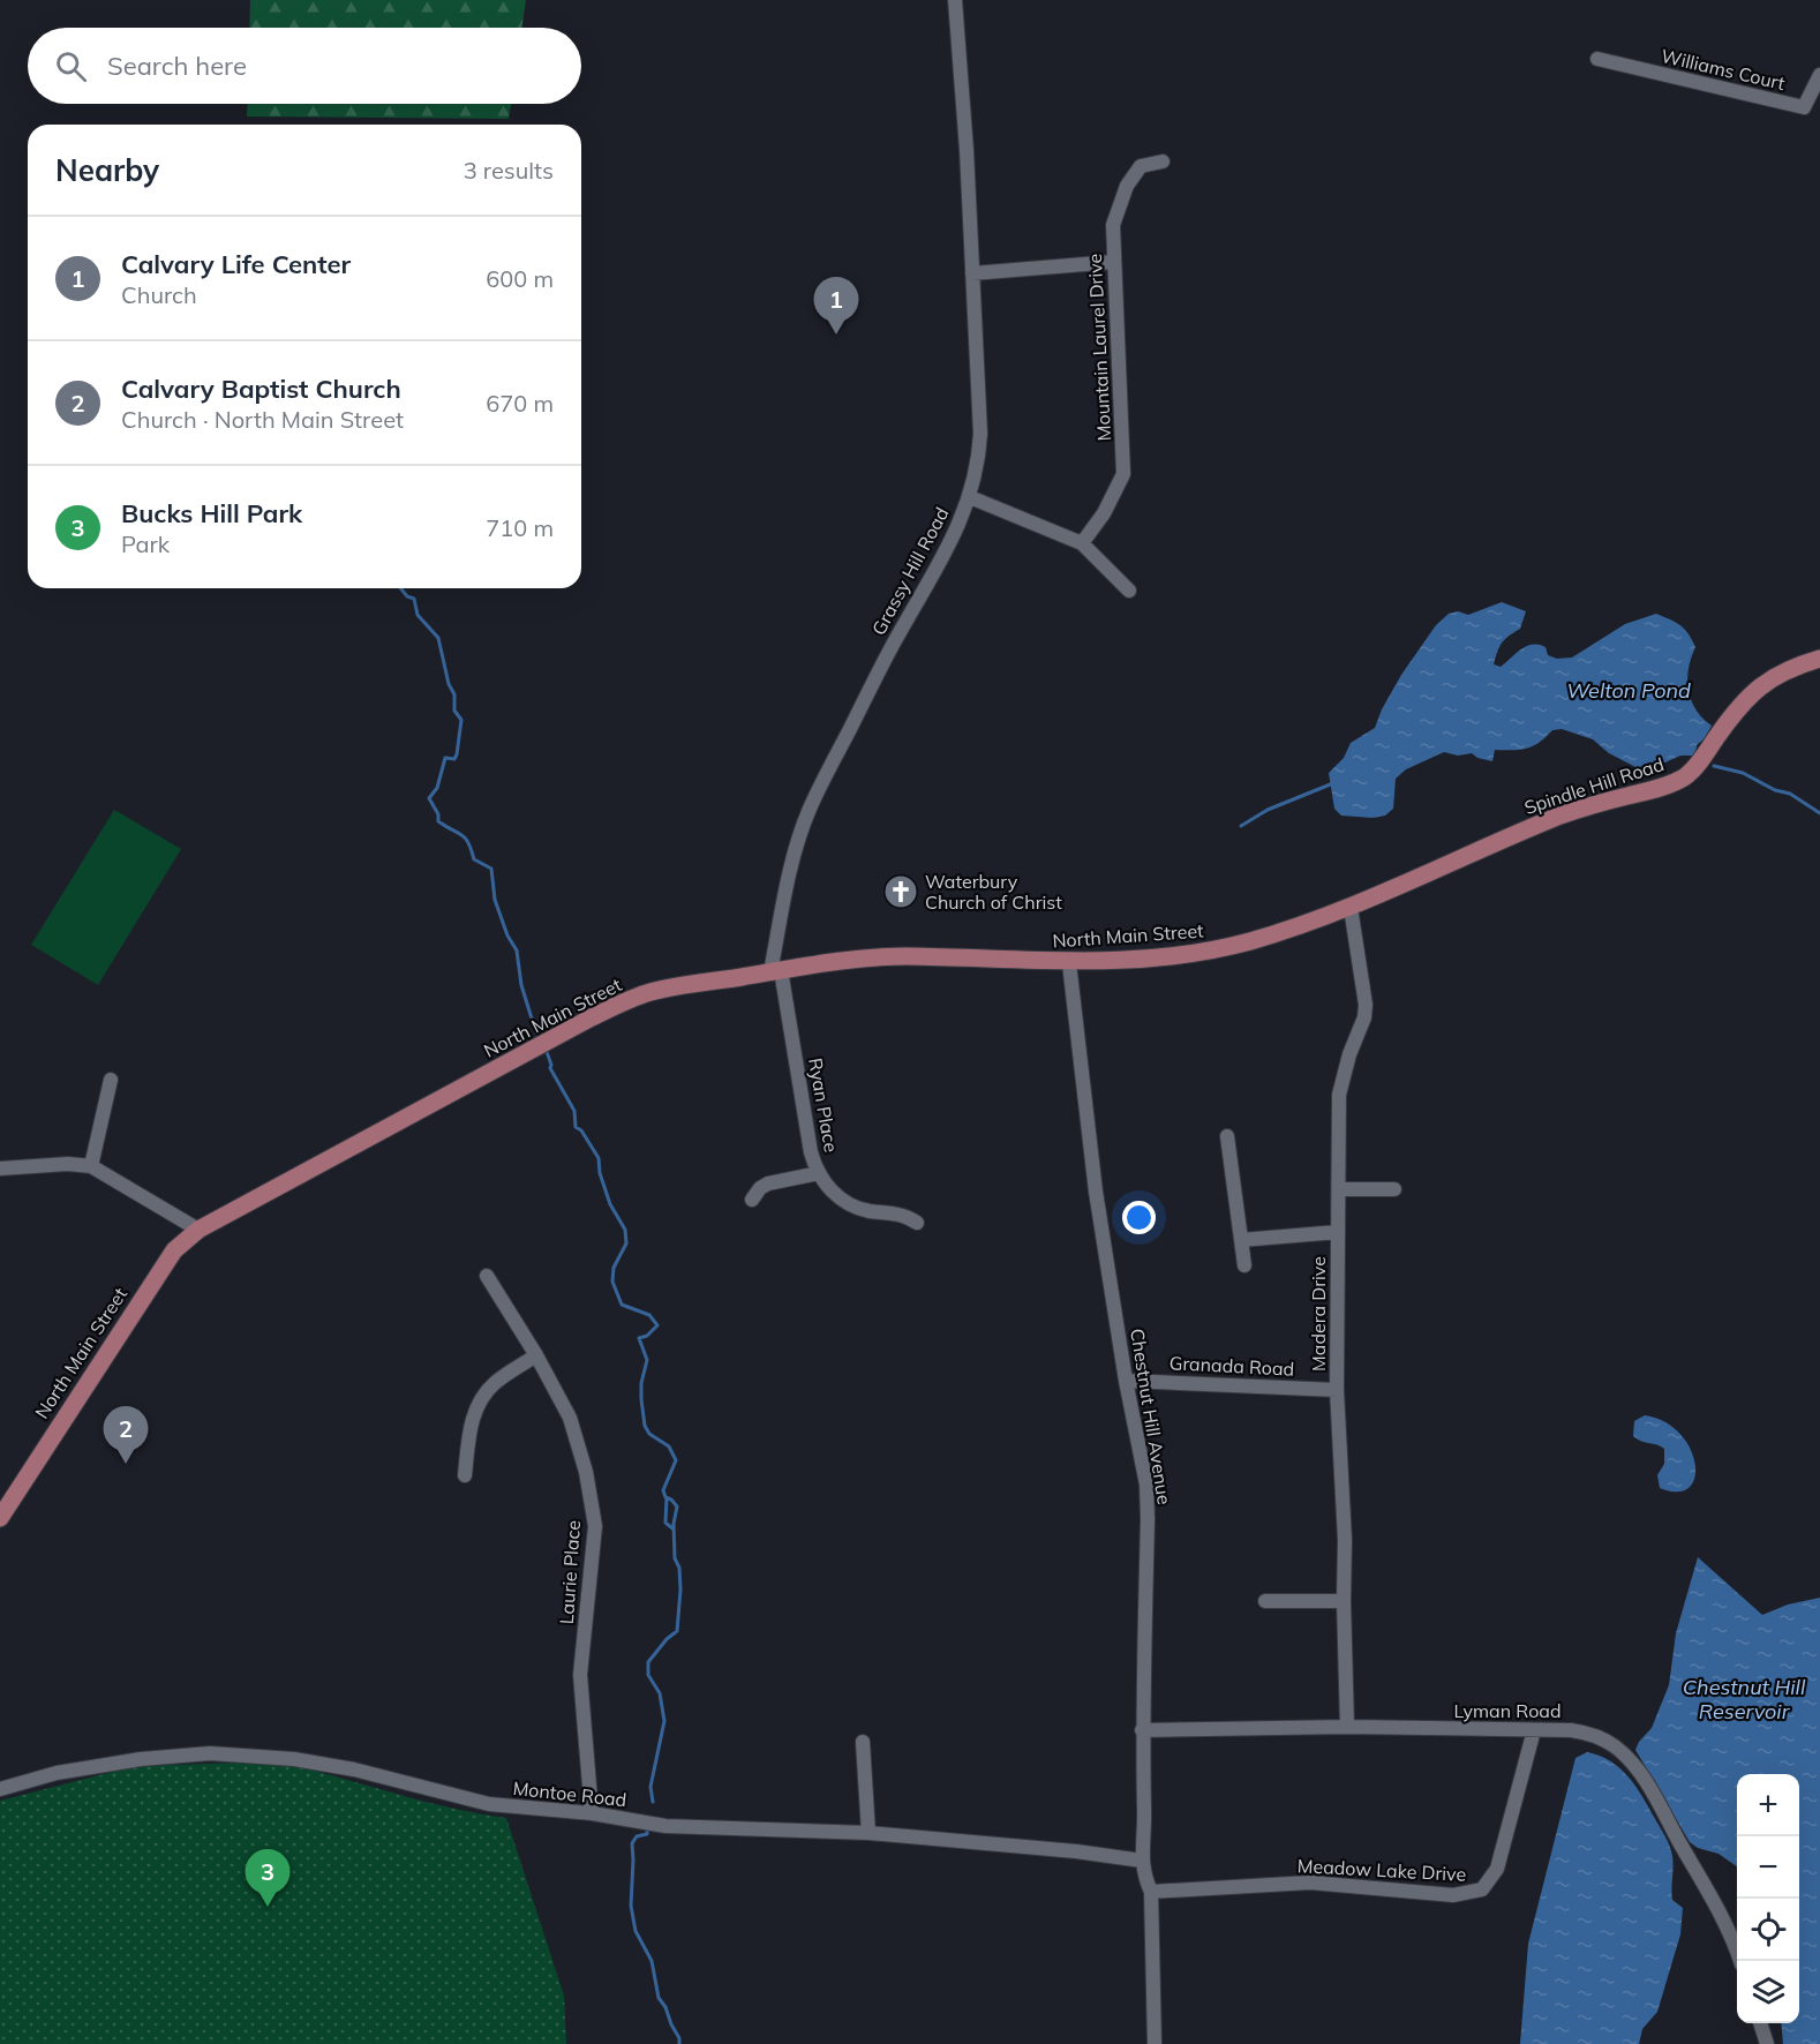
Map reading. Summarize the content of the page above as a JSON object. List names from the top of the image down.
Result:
{
  "streets": {
    "main road": ["Spindle Hill Road", "North Main Street"],
    "street": [
      "Williams Court",
      "Mountain Laurel Drive",
      "Grassy Hill Road",
      "Ryan Place",
      "Madera Drive",
      "Granada Road",
      "Chestnut Hill Avenue",
      "Laurie Place",
      "Lyman Road",
      "Montoe Road",
      "Meadow Lake Drive"
    ]
  },
  "crossings": [
    ["Grassy Hill Road", "North Main Street"],
    ["Grassy Hill Road", "Ryan Place"],
    ["Spindle Hill Road", "North Main Street"],
    ["North Main Street", "Ryan Place"],
    ["North Main Street", "Madera Drive"],
    ["North Main Street", "Chestnut Hill Avenue"],
    ["Madera Drive", "Granada Road"],
    ["Madera Drive", "Lyman Road"],
    ["Granada Road", "Chestnut Hill Avenue"],
    ["Chestnut Hill Avenue", "Lyman Road"],
    ["Chestnut Hill Avenue", "Montoe Road"],
    ["Chestnut Hill Avenue", "Meadow Lake Drive"],
    ["Laurie Place", "Montoe Road"],
    ["Lyman Road", "Meadow Lake Drive"]
  ],
  "water": ["Welton Pond", "Chestnut Hill Reservoir"],
  "places": {
    "church": ["Waterbury Church of Christ"]
  },
  "page": {
    "search": "Search here",
    "heading": ["Nearby", "3 results"],
    "list": [
      {
        "mark": "1",
        "name": "Calvary Life Center",
        "note": "Church",
        "value": "600 m"
      },
      {
        "mark": "2",
        "name": "Calvary Baptist Church",
        "note": "Church · North Main Street",
        "value": "670 m"
      },
      {
        "mark": "3",
        "name": "Bucks Hill Park",
        "note": "Park",
        "value": "710 m"
      }
    ],
    "pins": ["1", "2", "3"],
    "map_buttons": ["+", "−"]
  }
}
